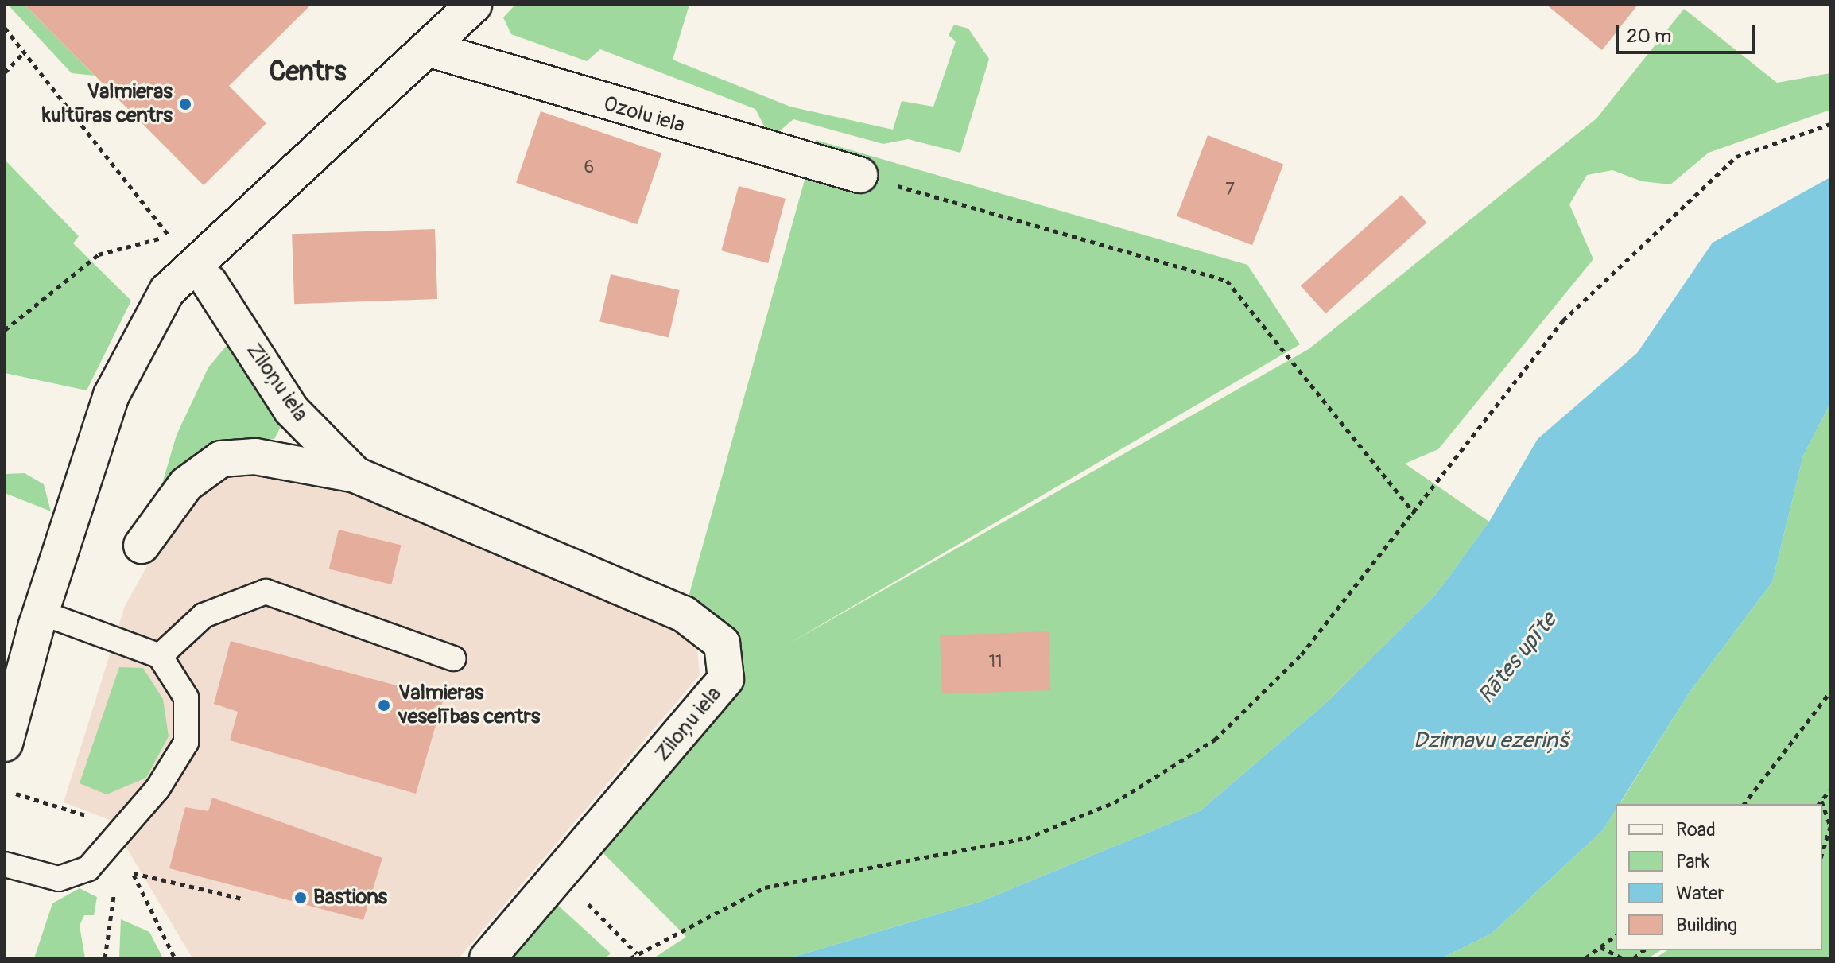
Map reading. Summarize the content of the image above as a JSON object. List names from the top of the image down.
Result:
{
  "streets": {
    "street": ["Ozolu iela", "Ziloņu iela"]
  },
  "districts": ["Centrs"],
  "water": ["Rātes upīte", "Dzirnavu ezeriņš"],
  "places": ["Valmieras kultūras centrs", "Valmieras veselības centrs", "Bastions"],
  "house_numbers": ["6", "7", "11"],
  "legend": [
    "Road",
    "Park",
    "Water",
    "Building"
  ],
  "scale_bar": "20 m"
}
